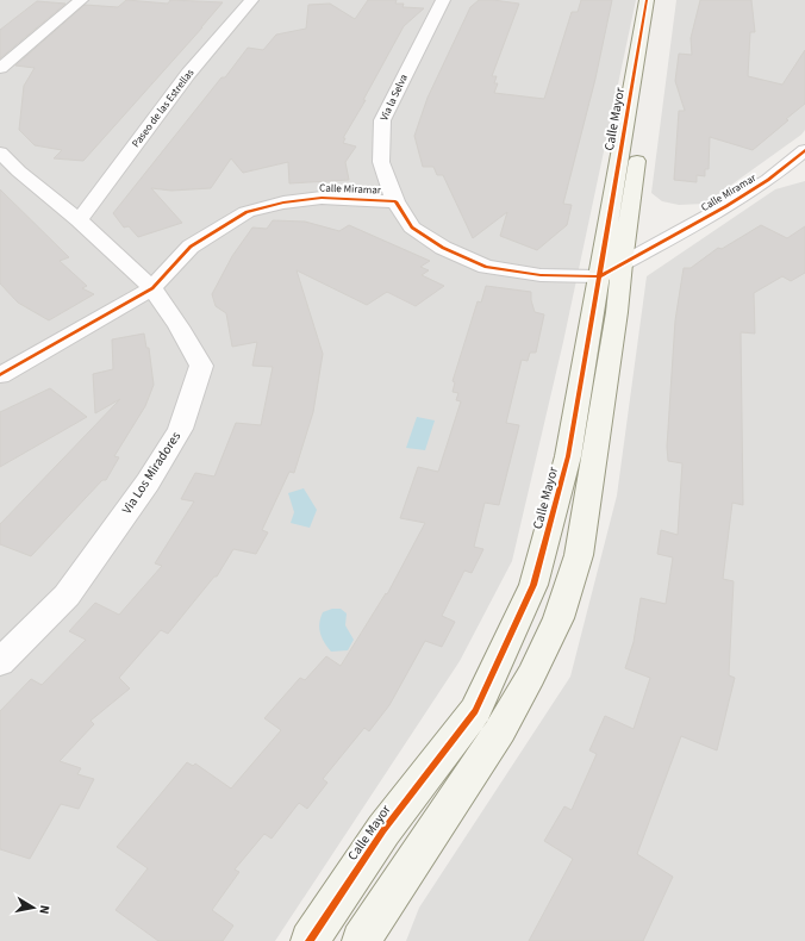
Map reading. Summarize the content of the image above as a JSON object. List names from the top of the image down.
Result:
{
  "streets": {
    "street": [
      "Via la Selva",
      "Paseo de las Estrellas",
      "Calle Mayor",
      "Calle Miramar",
      "Via Los Miradores"
    ]
  },
  "crossings": [
    ["Via la Selva", "Calle Miramar"],
    ["Paseo de las Estrellas", "Via Los Miradores"],
    ["Calle Mayor", "Calle Miramar"],
    ["Calle Miramar", "Via Los Miradores"]
  ],
  "north": "right"
}
